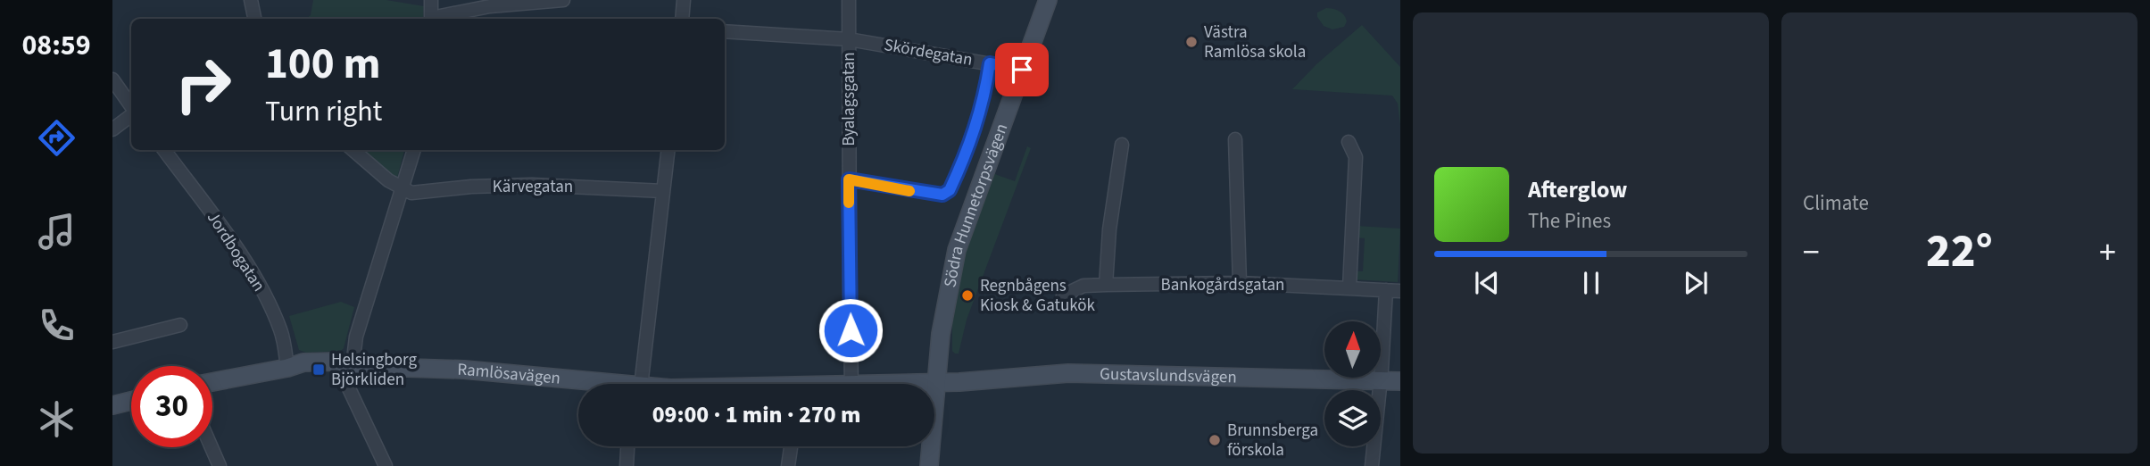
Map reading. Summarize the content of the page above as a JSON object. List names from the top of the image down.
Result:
{
  "streets": {
    "street": [
      "Skördegatan",
      "Byalagsgatan",
      "Kärvegatan",
      "Södra Hunnetorpsvägen",
      "Jordbogatan",
      "Bankogårdsgatan",
      "Ramlösavägen",
      "Gustavslundsvägen"
    ]
  },
  "crossings": [
    ["Skördegatan", "Byalagsgatan"],
    ["Skördegatan", "Södra Hunnetorpsvägen"],
    ["Södra Hunnetorpsvägen", "Ramlösavägen"],
    ["Södra Hunnetorpsvägen", "Gustavslundsvägen"],
    ["Jordbogatan", "Ramlösavägen"],
    ["Ramlösavägen", "Gustavslundsvägen"]
  ],
  "places": {
    "other": ["Västra Ramlösa skola", "Regnbågens Kiosk & Gatukök", "Brunnsberga förskola"],
    "transit": ["Helsingborg Björkliden"]
  },
  "north": "top",
  "page": {
    "tabs": "08:59",
    "tile": "Climate",
    "turn": ["100 m", "Turn right"],
    "song": ["Afterglow", "The Pines"],
    "heat": ["−", "22°", "+"],
    "limit": "30",
    "trip": "09:00 · 1 min · 270 m"
  }
}
